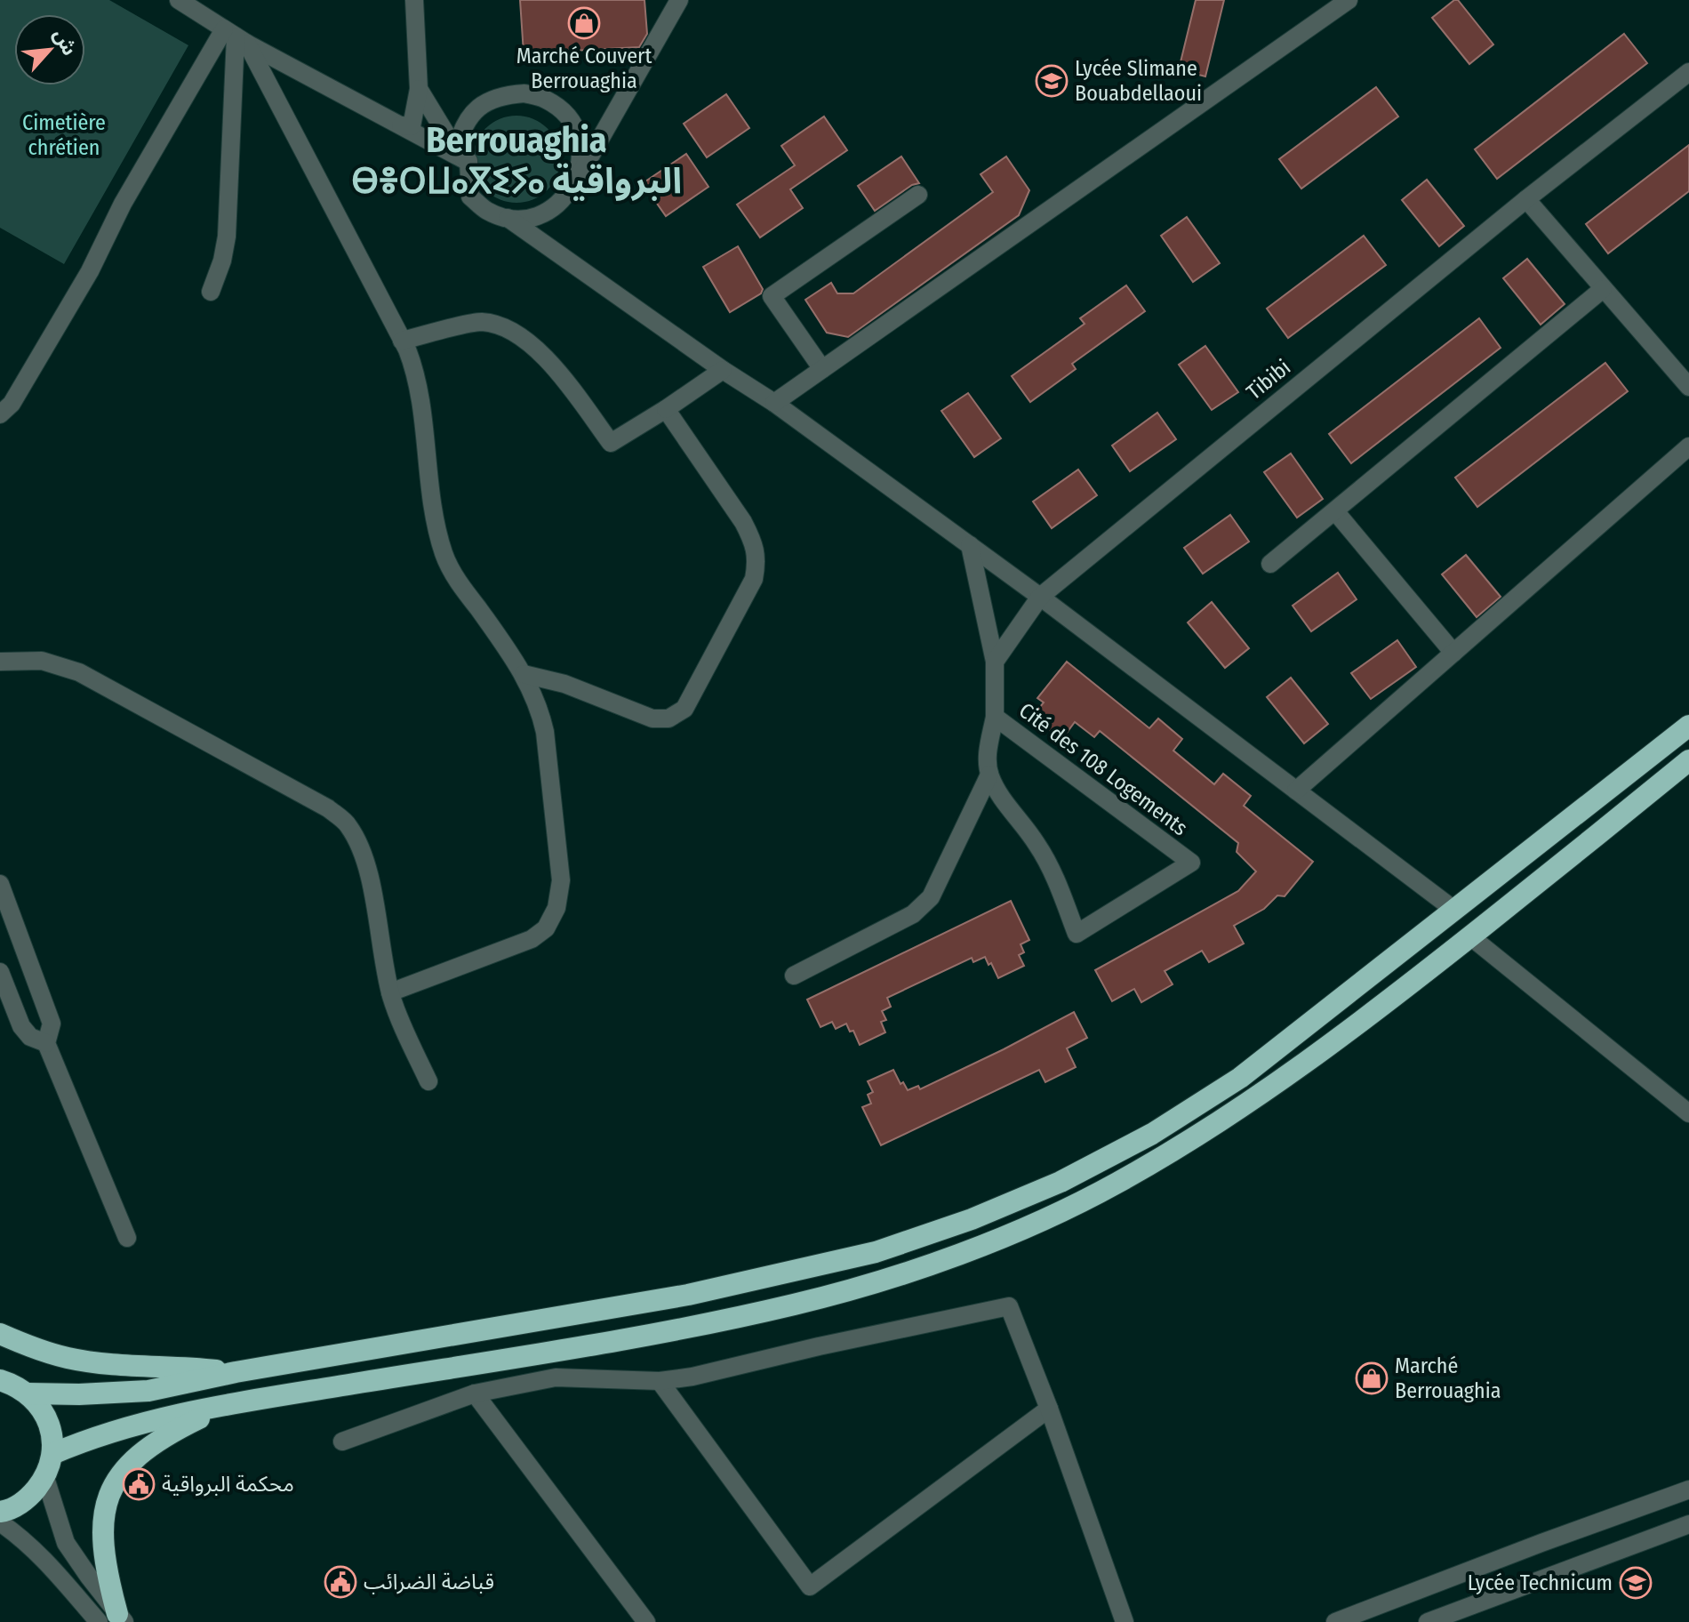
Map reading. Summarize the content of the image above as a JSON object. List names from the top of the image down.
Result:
{
  "streets": {
    "street": ["Tibibi", "Cité des 108 Logements"]
  },
  "districts": ["Berrouaghia ⴱⴻⵔⵡⴰⴳⵉⵢⴰ البرواقية"],
  "parks": ["Cimetière chrétien"],
  "places": {
    "shop": ["Marché Couvert Berrouaghia", "Marché Berrouaghia"],
    "school or university": ["Lycée Slimane Bouabdellaoui", "Lycée Technicum"],
    "public building": ["محكمة البرواقية", "قباضة الضرائب"]
  },
  "north": "top right"
}
